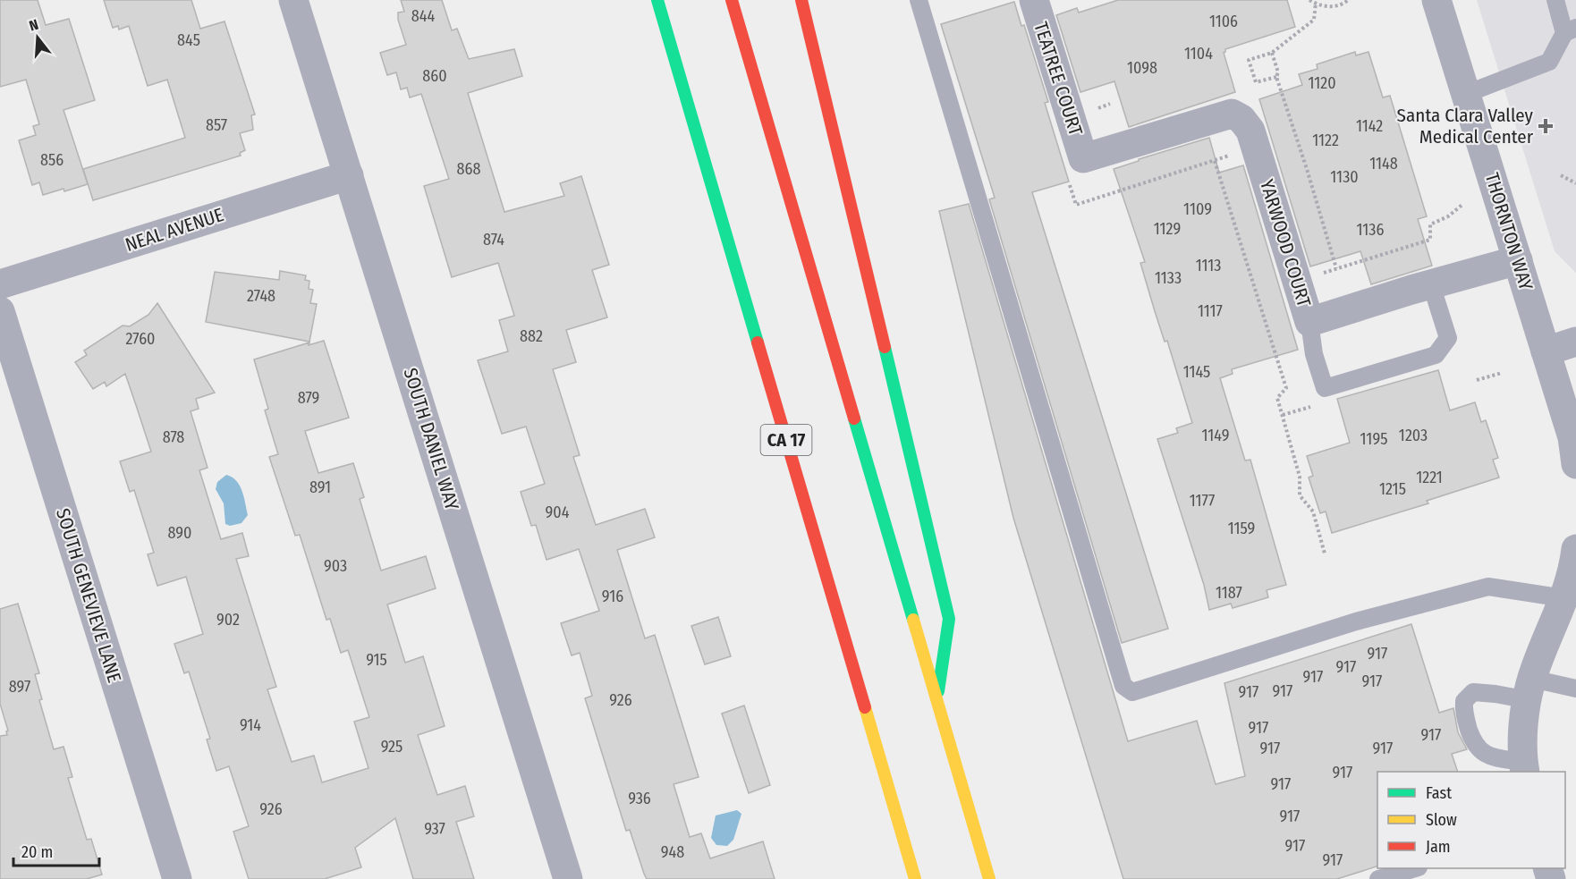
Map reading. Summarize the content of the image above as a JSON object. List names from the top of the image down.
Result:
{
  "streets": {
    "highway": ["CA 17"],
    "street": [
      "TEATREE COURT",
      "NEAL AVENUE",
      "THORNTON WAY",
      "YARWOOD COURT",
      "SOUTH DANIEL WAY",
      "SOUTH GENEVIEVE LANE"
    ]
  },
  "crossings": [
    ["TEATREE COURT", "YARWOOD COURT"],
    ["NEAL AVENUE", "SOUTH DANIEL WAY"],
    ["THORNTON WAY", "YARWOOD COURT"]
  ],
  "places": {
    "health": ["Santa Clara Valley Medical Center"]
  },
  "house_numbers": [
    "844",
    "1106",
    "845",
    "1104",
    "1098",
    "860",
    "1120",
    "857",
    "1142",
    "1122",
    "856",
    "1148",
    "868",
    "1130",
    "1109",
    "1129",
    "1136",
    "874",
    "1113",
    "1133",
    "2748",
    "1117",
    "882",
    "2760",
    "1145",
    "879",
    "1149",
    "1203",
    "878",
    "1195",
    "1221",
    "891",
    "1215",
    "1177",
    "904",
    "1159",
    "890",
    "903",
    "1187",
    "916",
    "902",
    "917",
    "915",
    "917",
    "917",
    "917",
    "897",
    "917",
    "917",
    "926",
    "914",
    "917",
    "917",
    "925",
    "917",
    "917",
    "917",
    "917",
    "936",
    "926",
    "917",
    "937",
    "917",
    "948",
    "917"
  ],
  "legend": ["Fast", "Slow", "Jam"],
  "scale_bar": "20 m",
  "north": "top"
}
